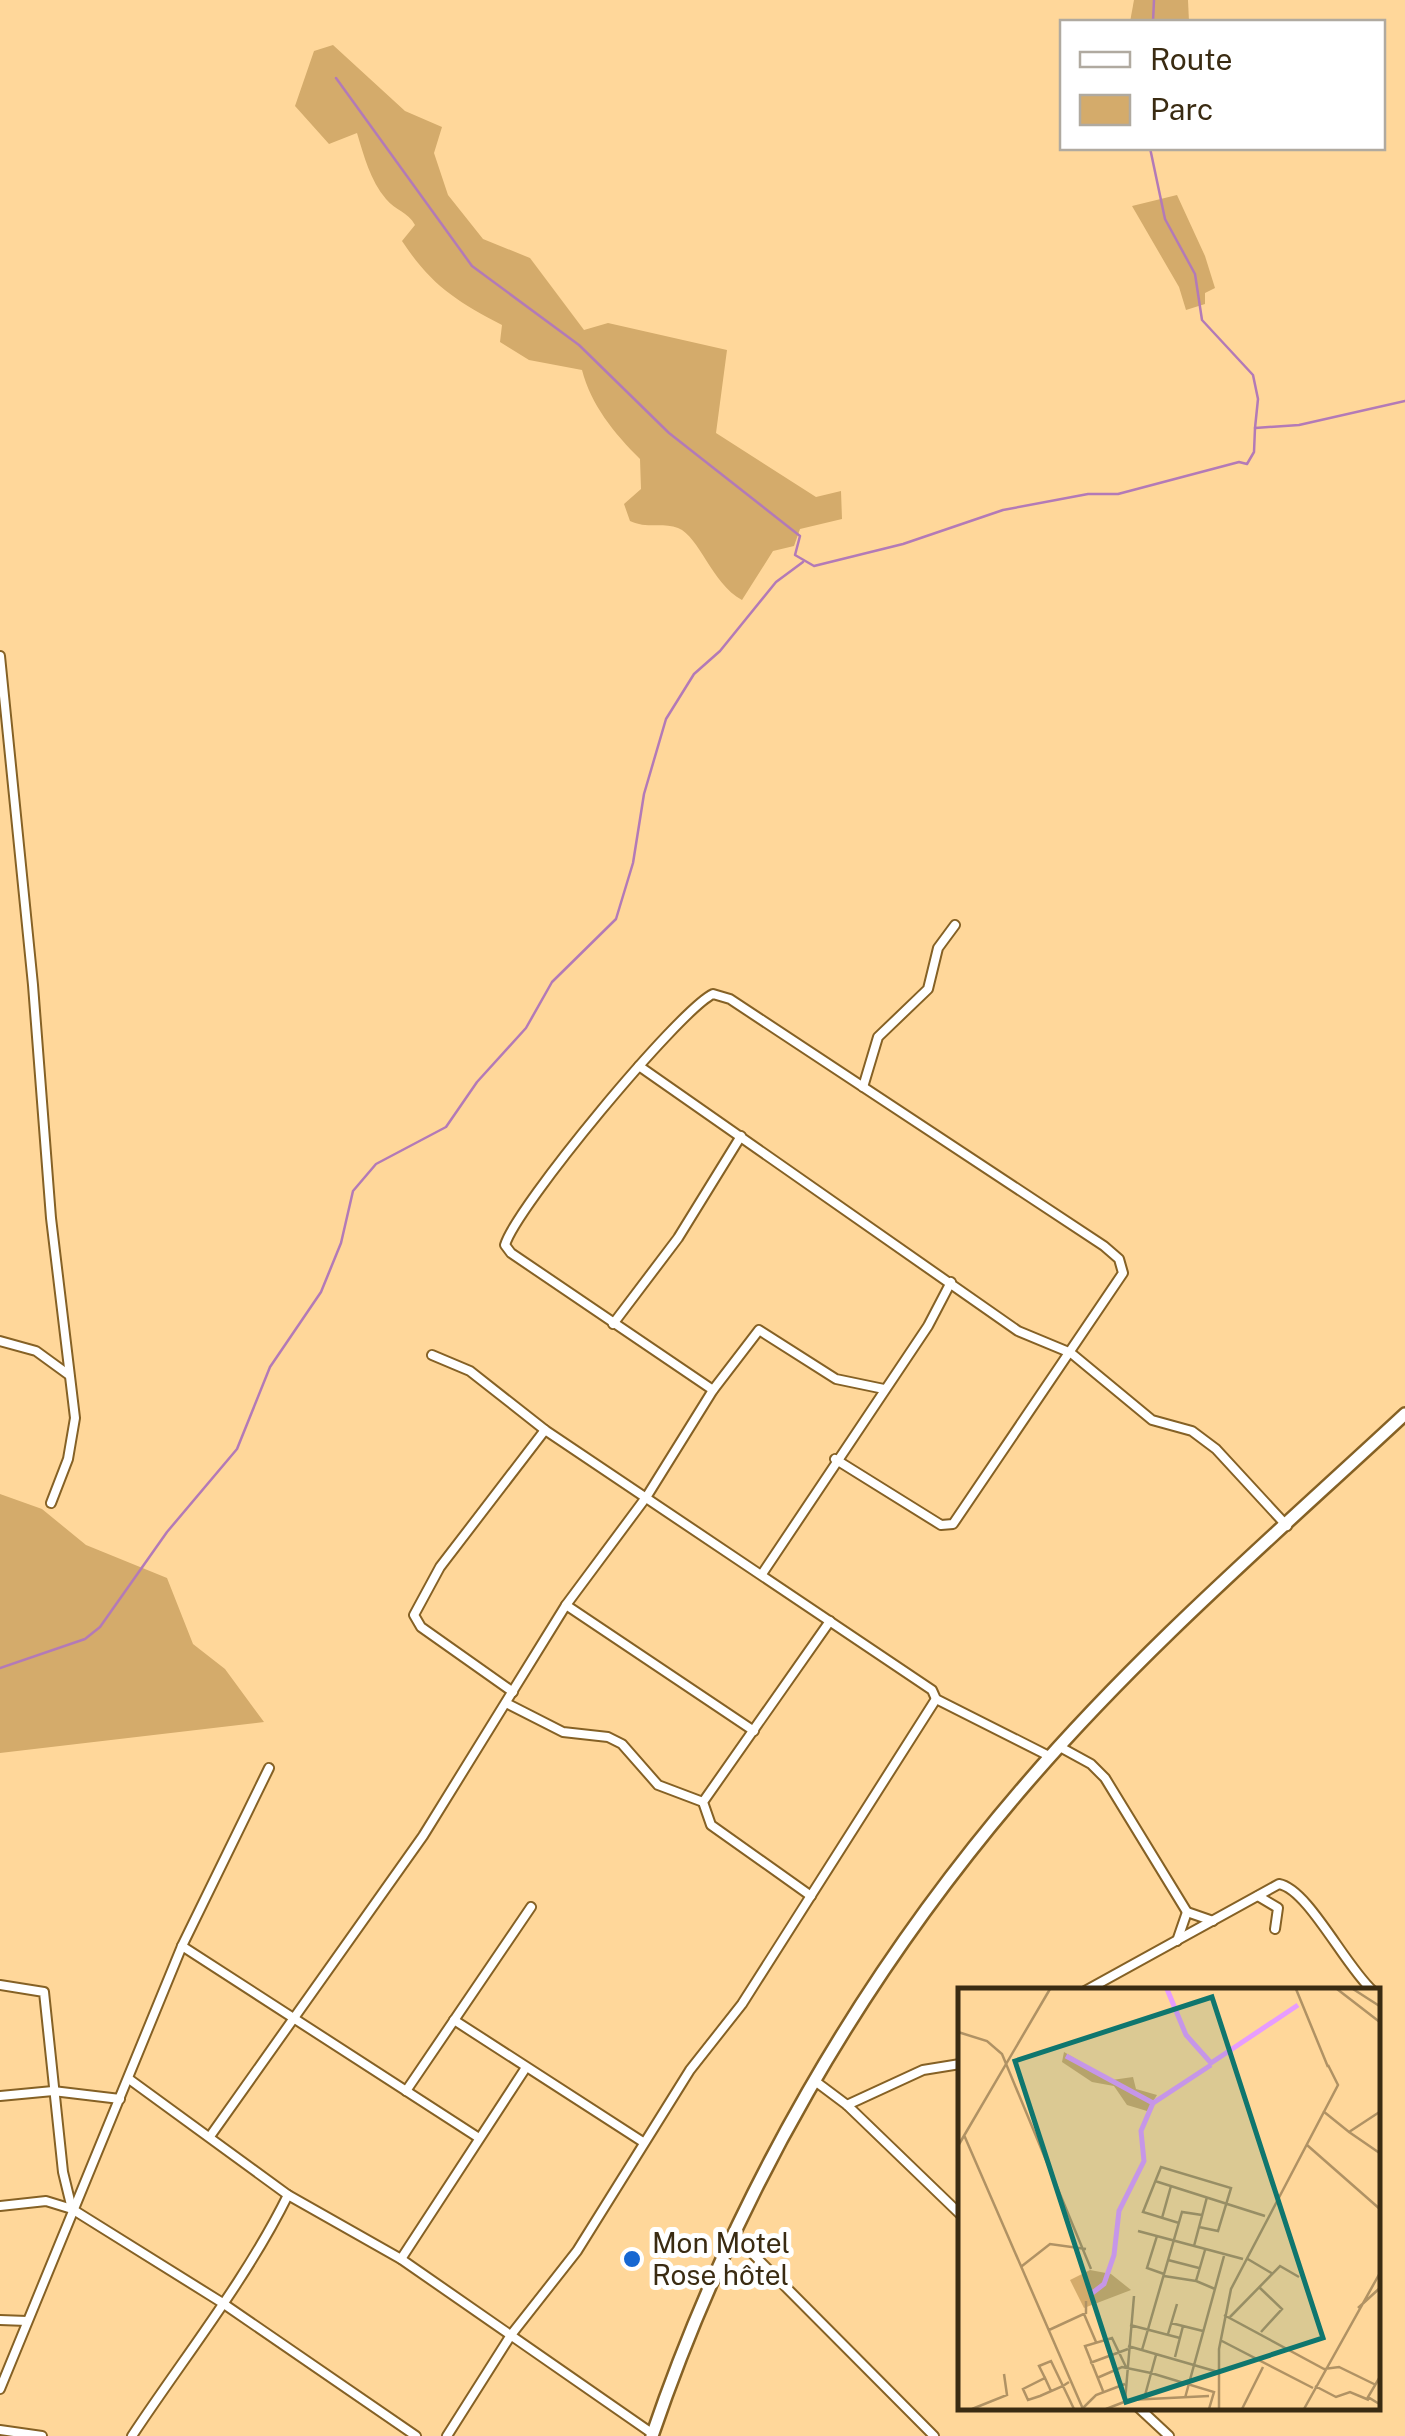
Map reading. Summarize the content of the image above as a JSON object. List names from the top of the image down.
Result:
{
  "places": ["Mon Motel Rose hôtel"],
  "legend": ["Route", "Parc"]
}
